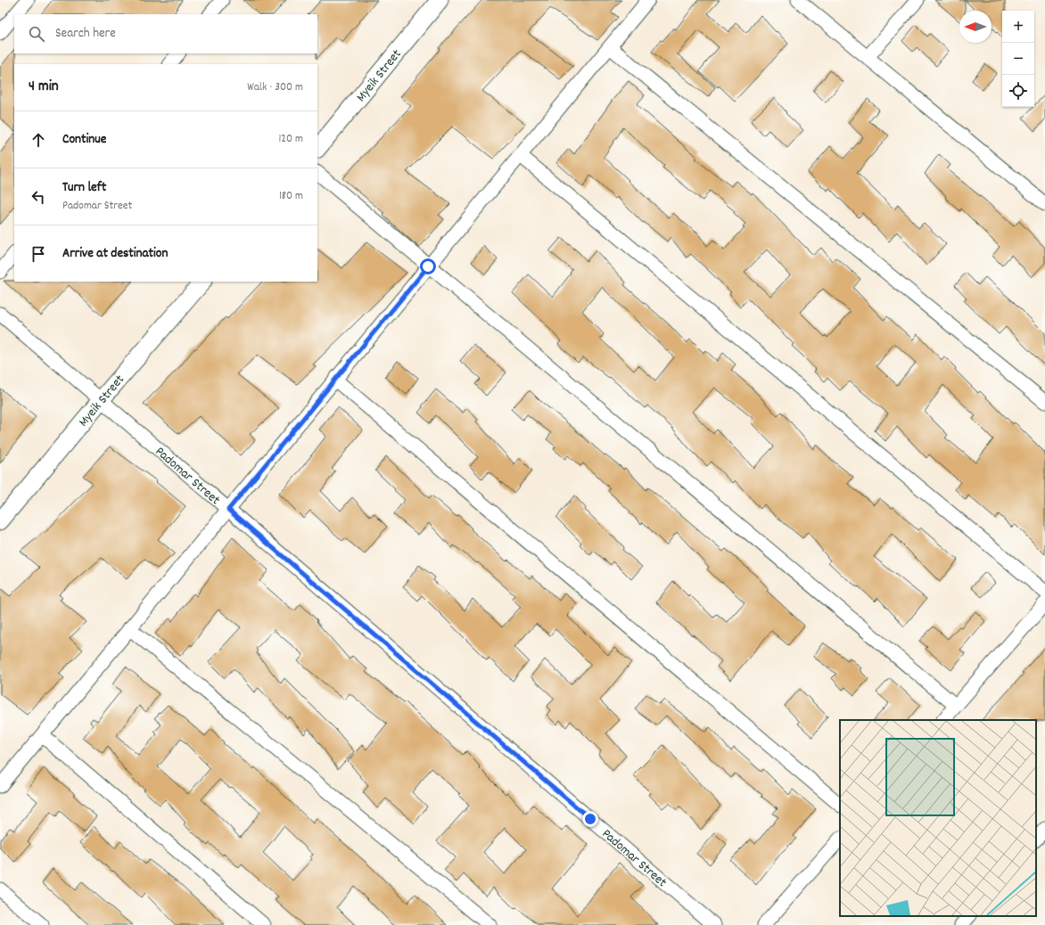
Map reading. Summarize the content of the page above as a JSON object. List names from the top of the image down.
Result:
{
  "streets": {
    "street": ["Myeik Street", "Padomar Street"]
  },
  "crossings": [
    ["Myeik Street", "Padomar Street"]
  ],
  "north": "left",
  "page": {
    "map_buttons": ["+", "−"],
    "search": "Search here",
    "heading": ["4 min", "Walk · 300 m"],
    "list": [
      ["Continue", "120 m"],
      ["Turn left", "Padomar Street", "180 m"],
      "Arrive at destination"
    ]
  }
}
